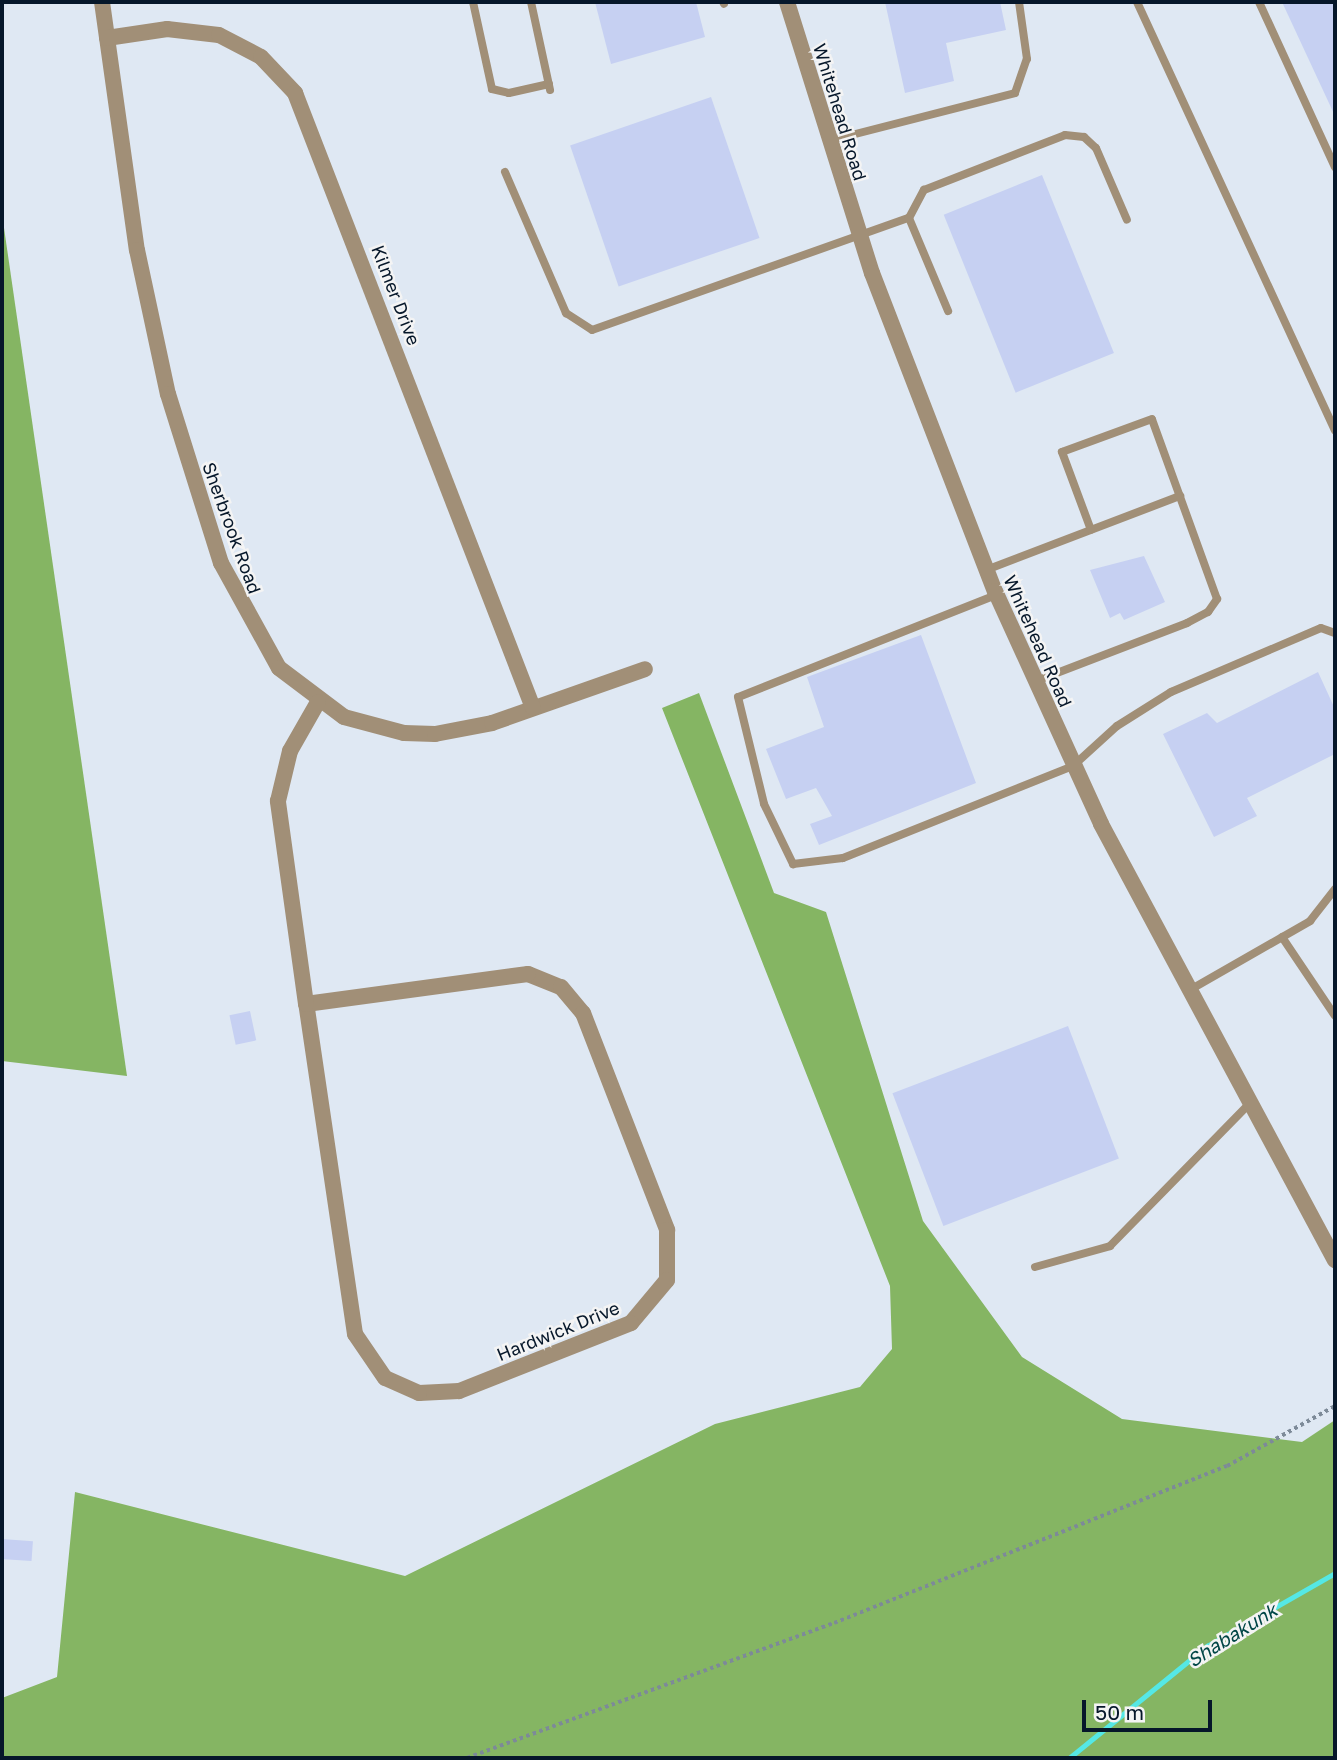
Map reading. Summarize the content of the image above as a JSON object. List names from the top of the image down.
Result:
{
  "streets": {
    "street": [
      "Whitehead Road",
      "Kilmer Drive",
      "Sherbrook Road",
      "Hardwick Drive"
    ]
  },
  "crossings": [
    ["Kilmer Drive", "Sherbrook Road"],
    ["Sherbrook Road", "Hardwick Drive"]
  ],
  "water": ["Shabakunk"],
  "scale_bar": "50 m"
}
